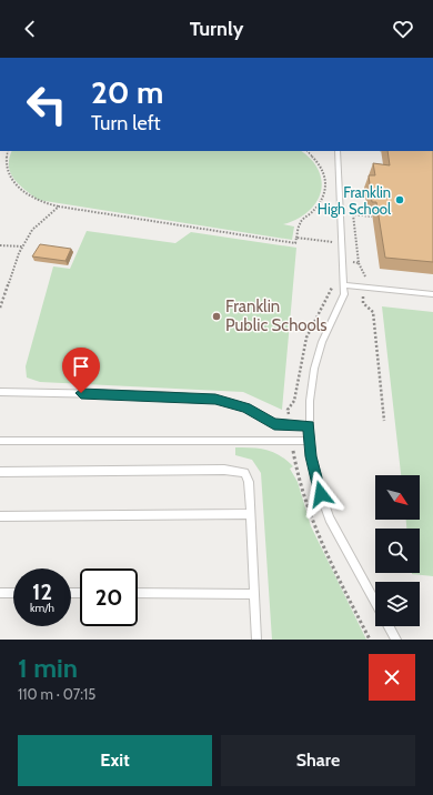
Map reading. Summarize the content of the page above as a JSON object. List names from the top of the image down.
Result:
{
  "places": ["Franklin High School", "Franklin Public Schools"],
  "north": "bottom right",
  "page": {
    "header": "Turnly",
    "turn": ["20 m", "Turn left"],
    "speed": "12 km/h",
    "limit": "20",
    "heading": ["1 min", "110 m · 07:15"],
    "buttons": ["Exit", "Share"]
  }
}
